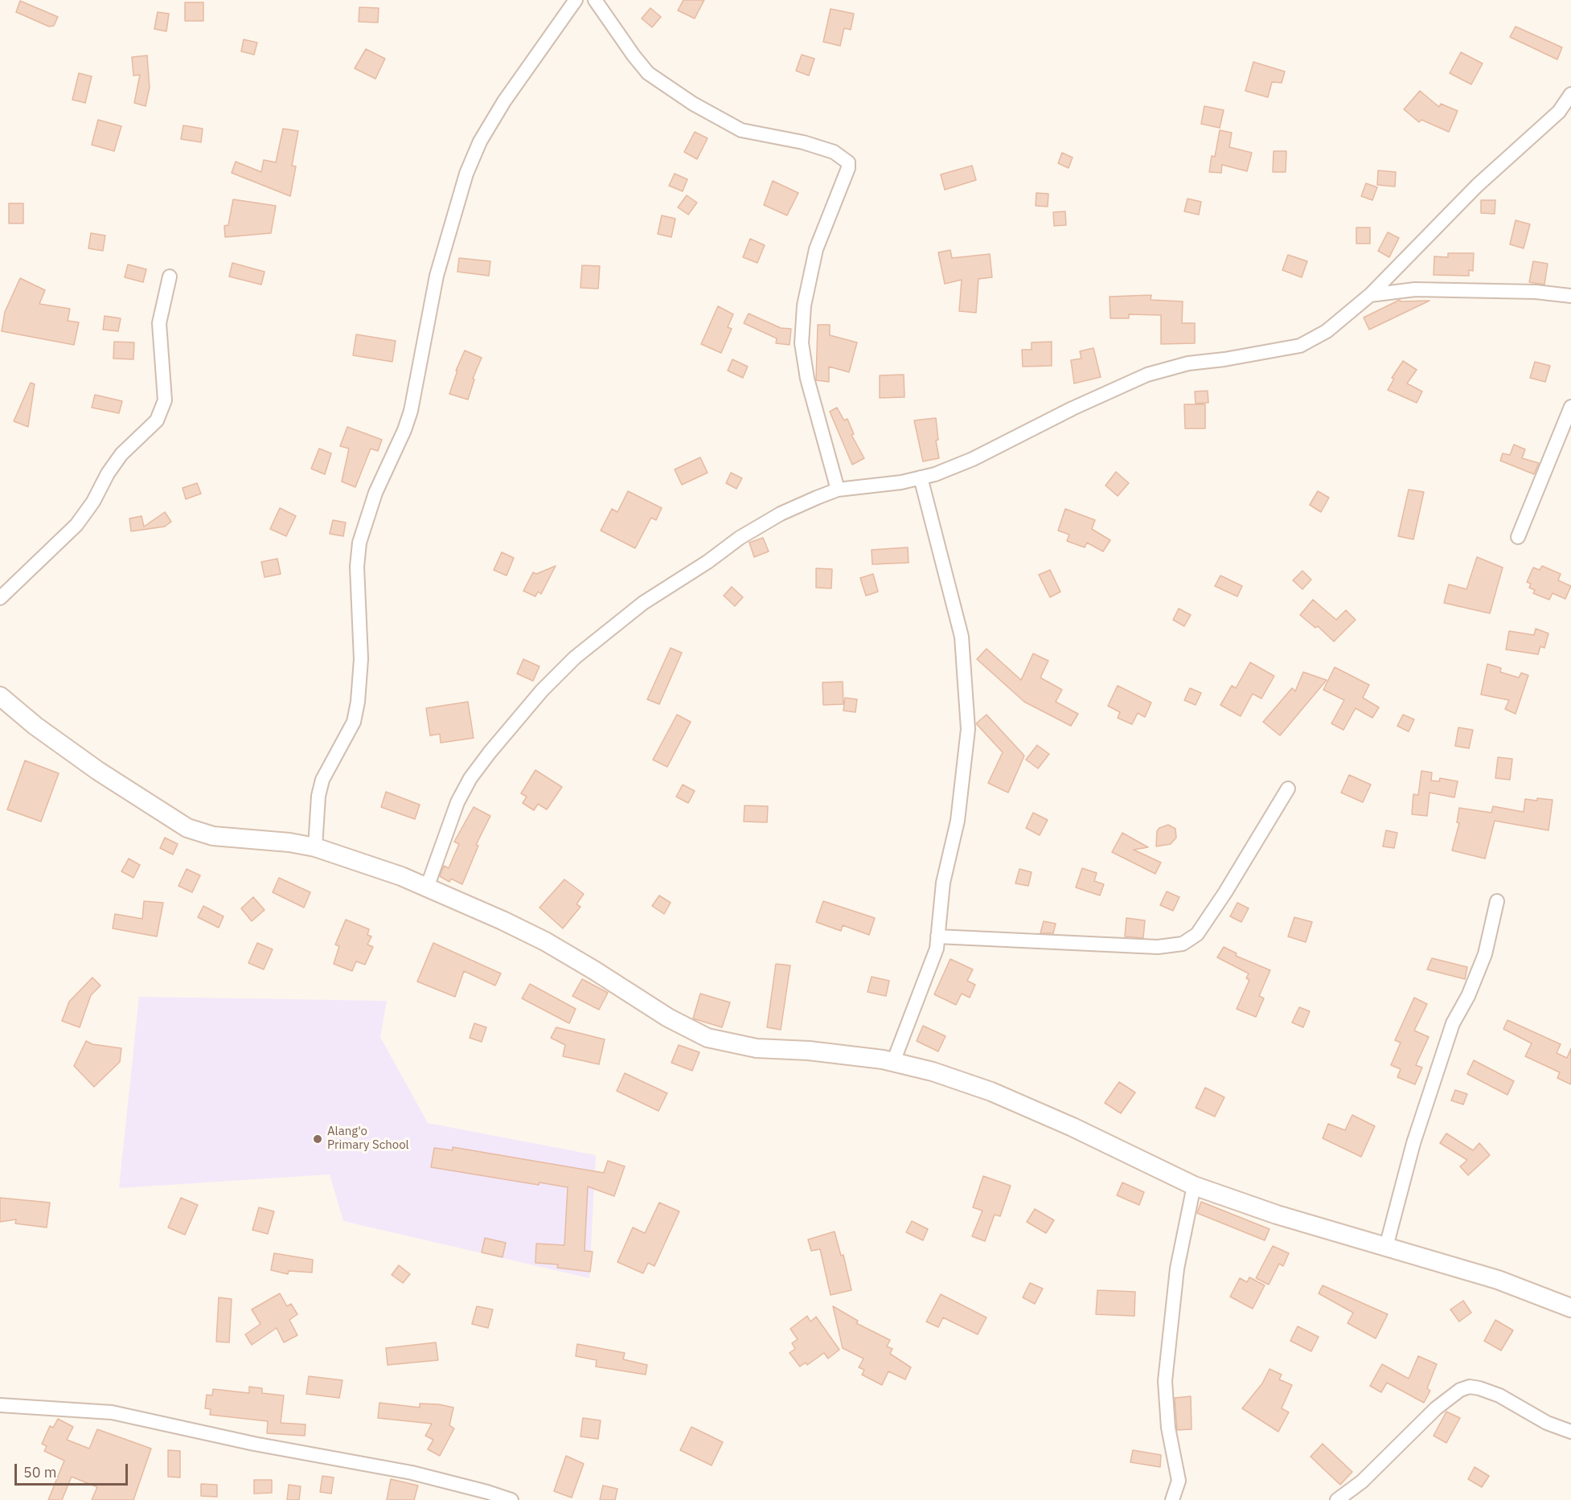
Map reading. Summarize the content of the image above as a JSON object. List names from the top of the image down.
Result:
{
  "places": ["Alang'o Primary School"],
  "scale_bar": "50 m"
}
